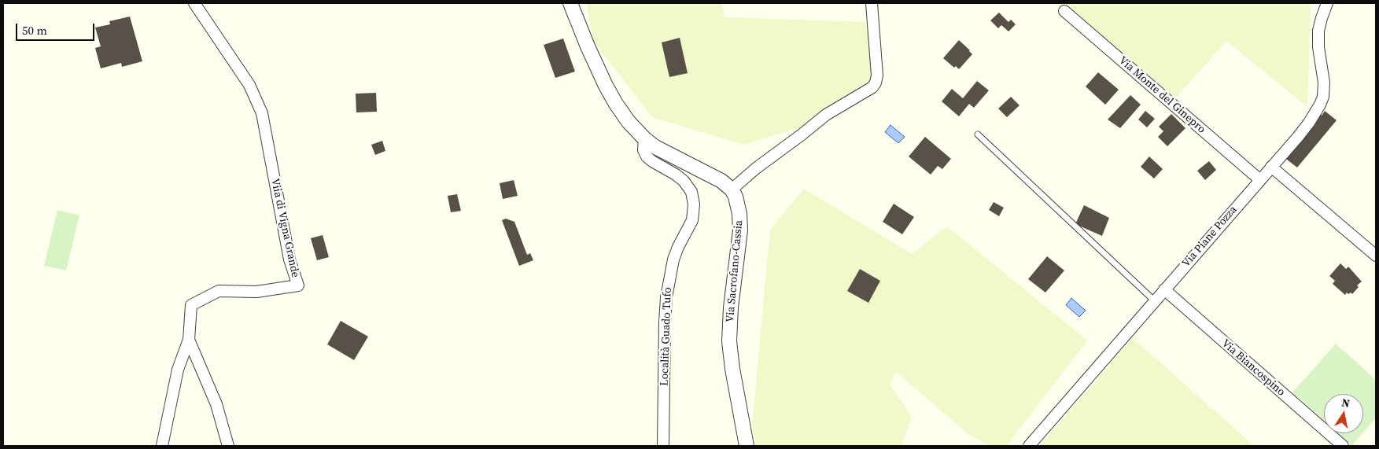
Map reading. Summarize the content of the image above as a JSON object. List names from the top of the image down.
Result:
{
  "streets": {
    "street": [
      "Via Monte del Ginepro",
      "Viia di Vigna Grande",
      "Via Piane Pozza",
      "Via Sacrofano-Cassia",
      "Località Guado Tufo",
      "Via Biancospino"
    ]
  },
  "crossings": [
    ["Via Monte del Ginepro", "Via Piane Pozza"],
    ["Via Piane Pozza", "Via Biancospino"]
  ],
  "scale_bar": "50 m",
  "north": "top"
}
